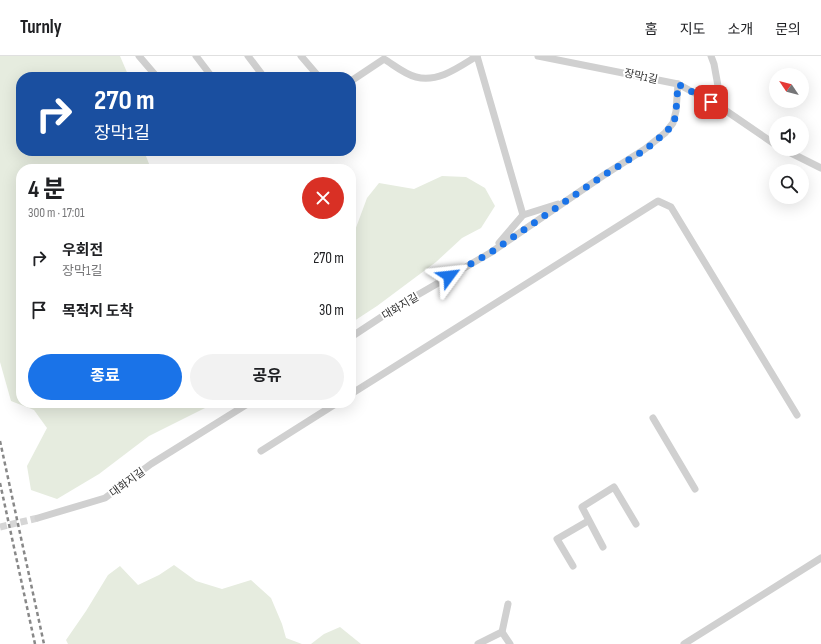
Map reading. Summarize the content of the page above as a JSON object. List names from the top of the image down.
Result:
{
  "streets": {
    "street": ["장막1길", "대화지길"]
  },
  "crossings": [
    ["장막1길", "대화지길"]
  ],
  "north": "top left",
  "page": {
    "header": "Turnly",
    "nav": [
      "홈",
      "지도",
      "소개",
      "문의"
    ],
    "turn": ["270 m", "장막1길"],
    "heading": ["4 분", "300 m · 17:01"],
    "list": [
      {
        "name": "우회전",
        "note": "장막1길",
        "value": "270 m"
      },
      {
        "name": "목적지 도착",
        "value": "30 m"
      }
    ],
    "buttons": ["종료", "공유"]
  }
}
